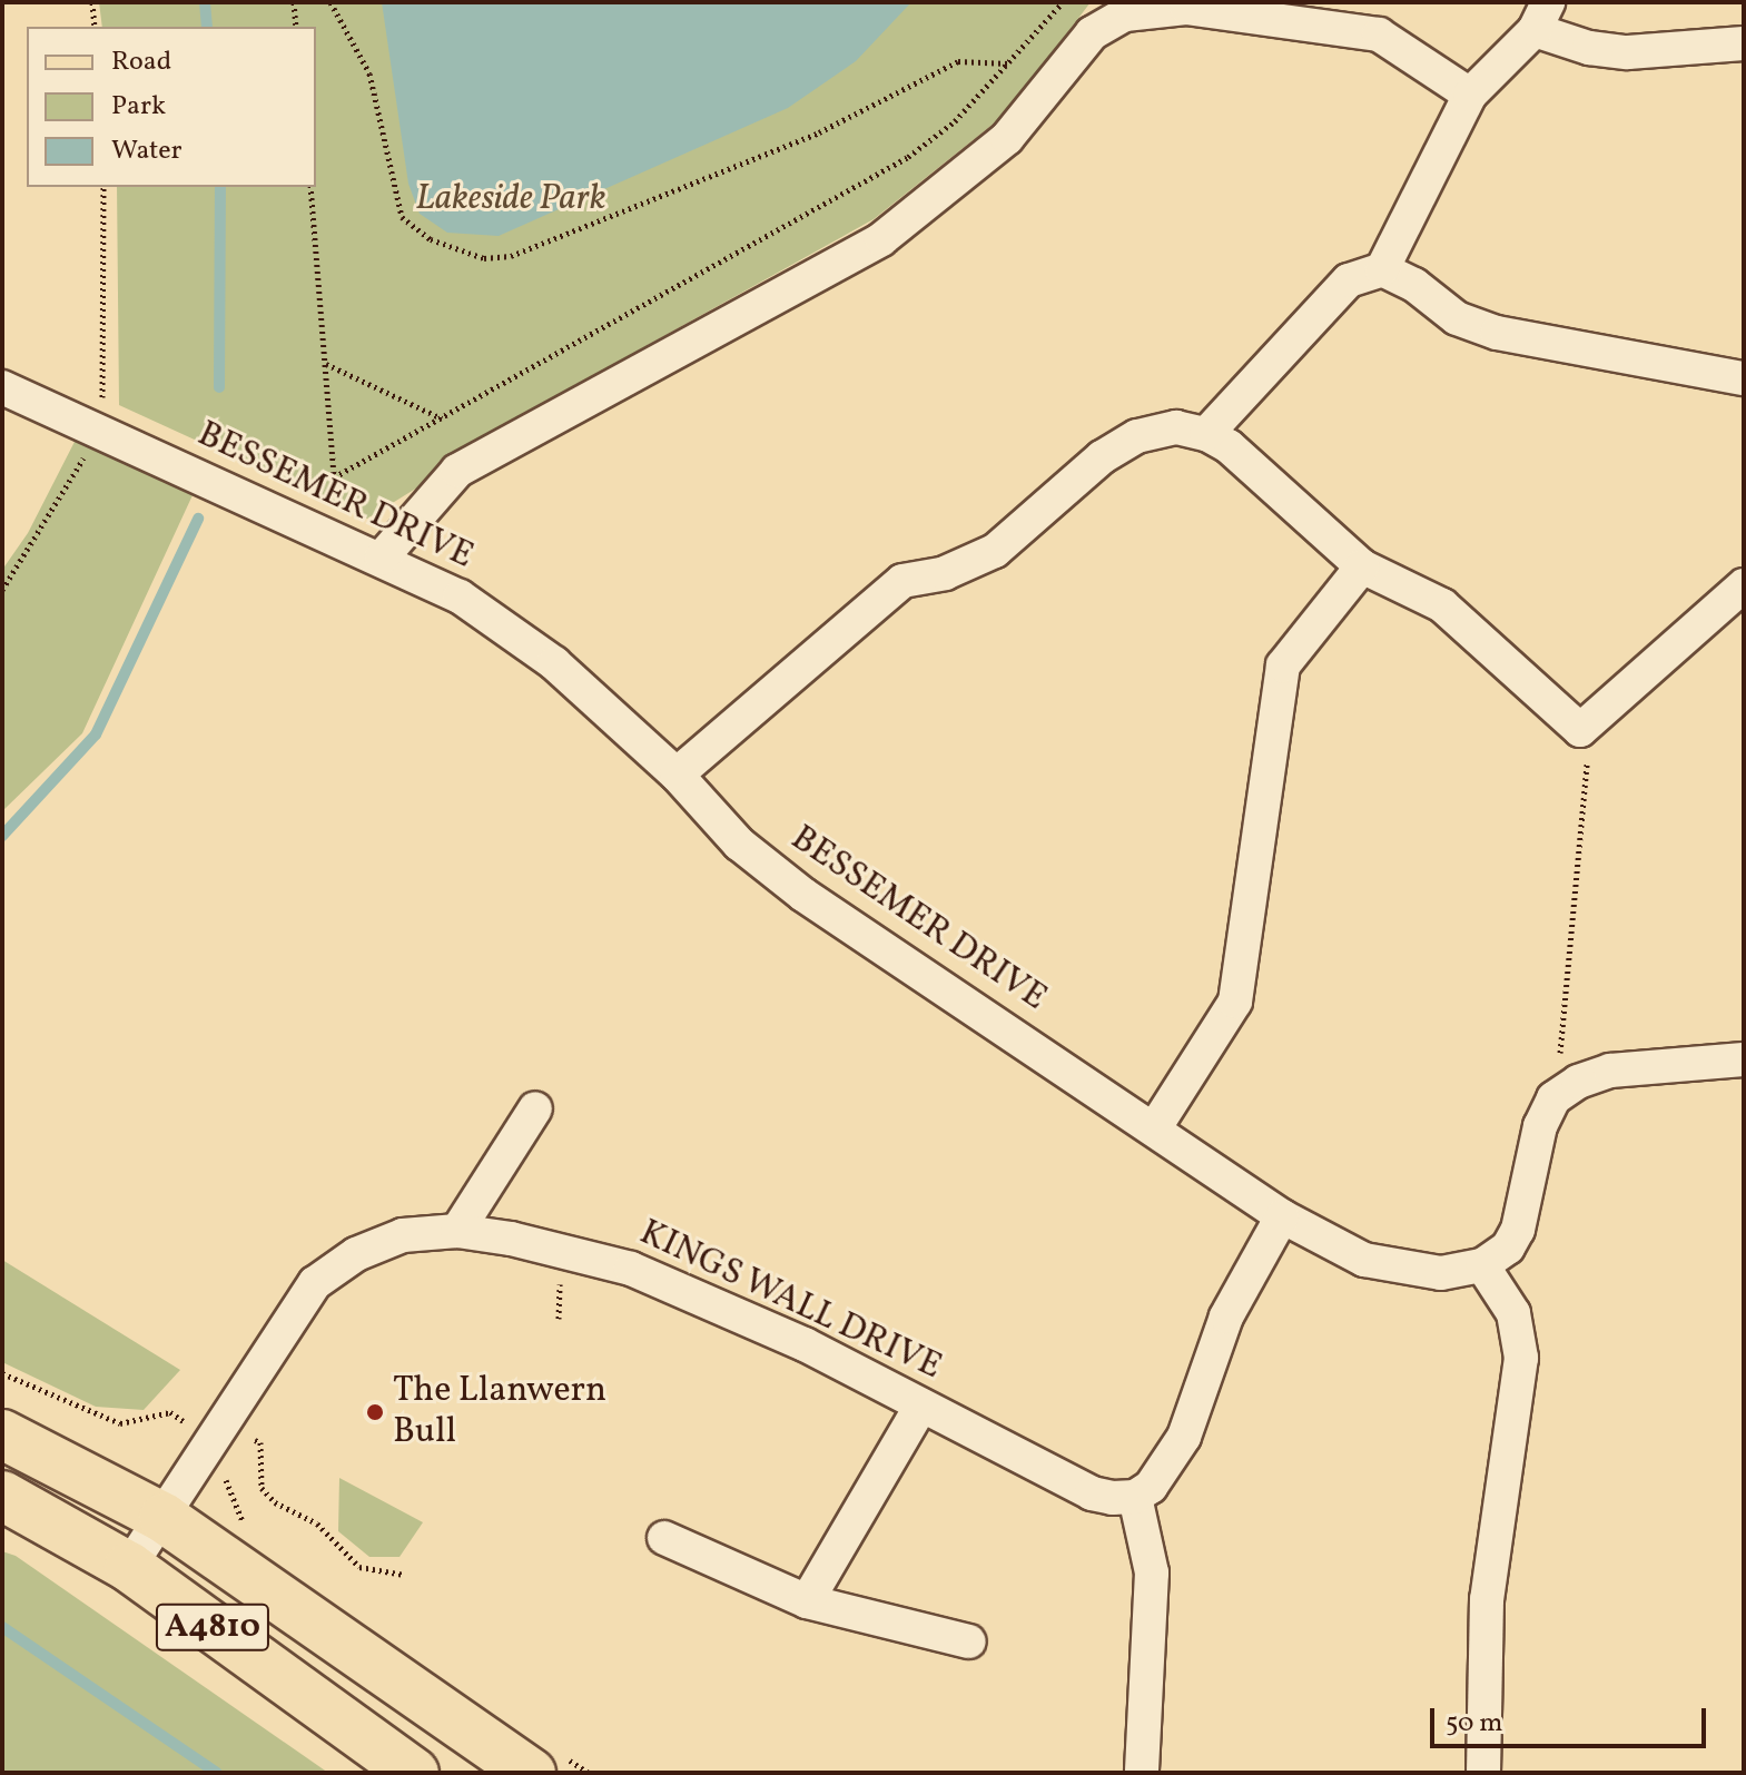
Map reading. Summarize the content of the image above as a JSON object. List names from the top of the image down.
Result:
{
  "streets": {
    "main road": ["A4810"],
    "street": ["BESSEMER DRIVE", "KINGS WALL DRIVE"]
  },
  "crossings": [
    ["KINGS WALL DRIVE", "A4810"]
  ],
  "parks": ["Lakeside Park"],
  "places": ["The Llanwern Bull"],
  "legend": ["Road", "Park", "Water"],
  "scale_bar": "50 m"
}
